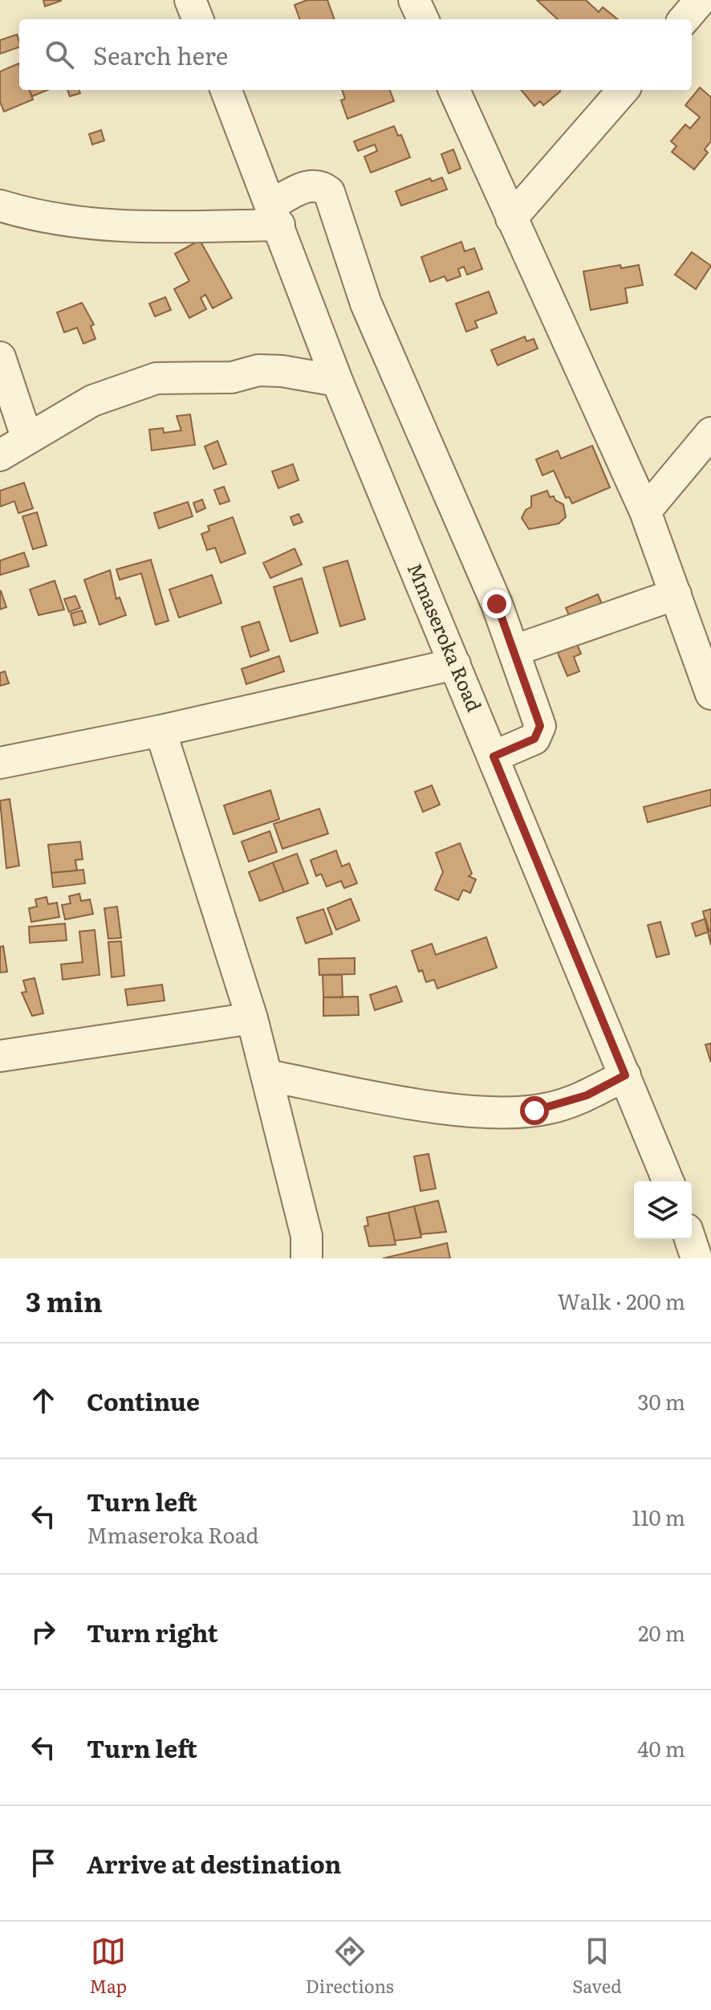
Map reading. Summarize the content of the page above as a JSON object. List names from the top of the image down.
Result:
{
  "streets": {
    "street": ["Mmaseroka Road"]
  },
  "page": {
    "search": "Search here",
    "heading": ["3 min", "Walk · 200 m"],
    "list": [
      ["Continue", "30 m"],
      ["Turn left", "Mmaseroka Road", "110 m"],
      ["Turn right", "20 m"],
      ["Turn left", "40 m"],
      "Arrive at destination"
    ],
    "nav": ["Map", "Directions", "Saved"]
  }
}
